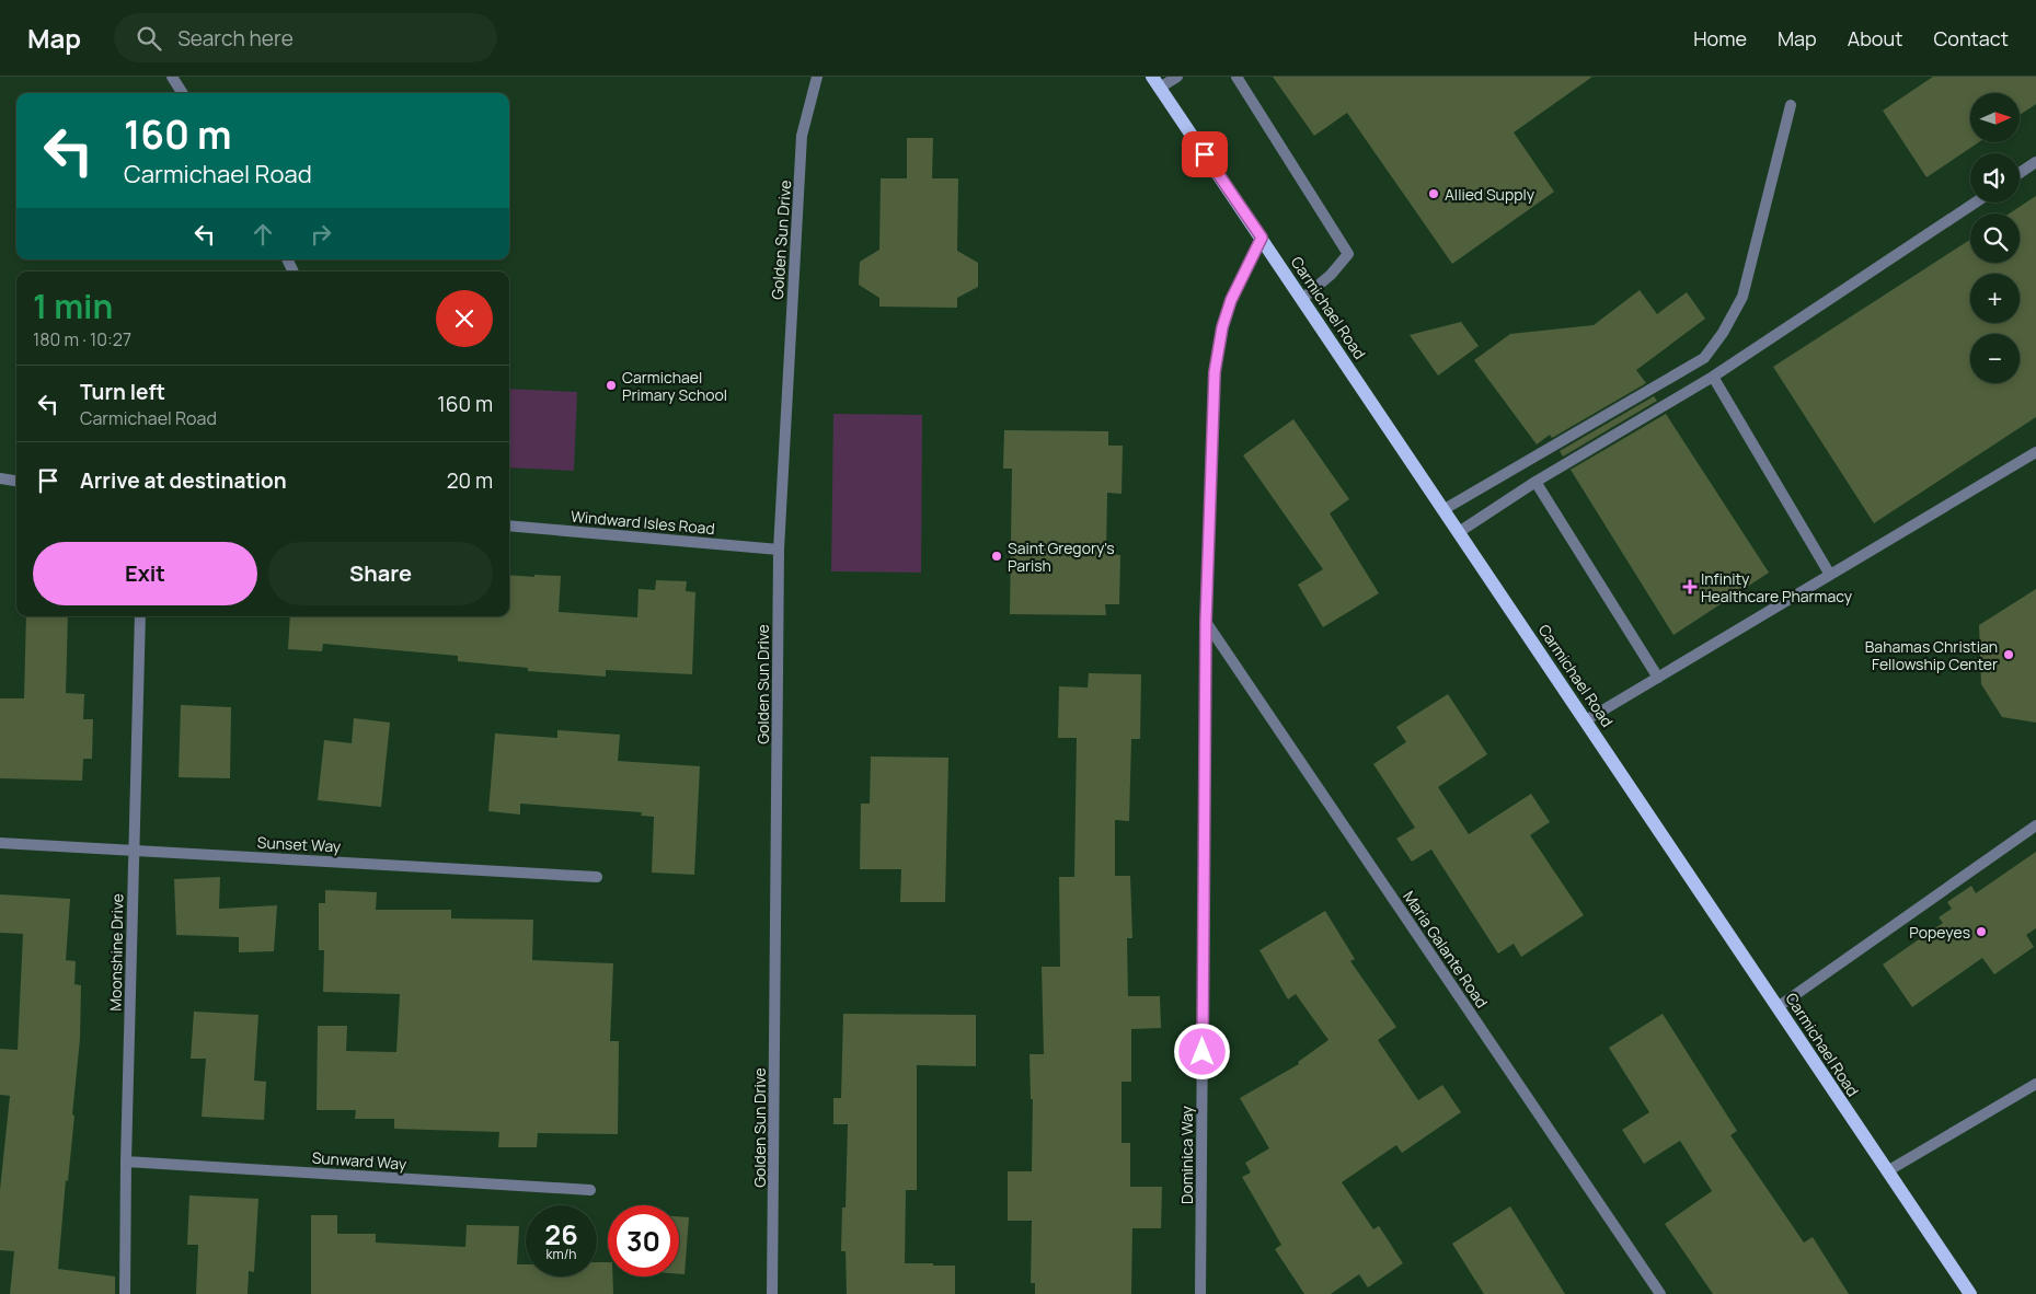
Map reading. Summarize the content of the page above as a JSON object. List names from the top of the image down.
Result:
{
  "streets": {
    "main road": ["Carmichael Road"],
    "street": [
      "Golden Sun Drive",
      "Windward Isles Road",
      "Sunset Way",
      "Maria Galante Road",
      "Moonshine Drive",
      "Dominica Way",
      "Sunward Way"
    ]
  },
  "crossings": [
    ["Golden Sun Drive", "Windward Isles Road"],
    ["Carmichael Road", "Dominica Way"],
    ["Sunset Way", "Moonshine Drive"],
    ["Maria Galante Road", "Dominica Way"],
    ["Moonshine Drive", "Sunward Way"]
  ],
  "places": {
    "other": [
      "Allied Supply",
      "Carmichael Primary School",
      "Saint Gregory's Parish",
      "Bahamas Christian Fellowship Center",
      "Popeyes"
    ],
    "health": ["Infinity Healthcare Pharmacy"]
  },
  "north": "right",
  "page": {
    "header": "Map",
    "search": "Search here",
    "nav": [
      "Home",
      "Map",
      "About",
      "Contact"
    ],
    "map_buttons": ["+", "−"],
    "turn": ["160 m", "Carmichael Road"],
    "heading": ["1 min", "180 m · 10:27"],
    "list": [
      {
        "name": "Turn left",
        "note": "Carmichael Road",
        "value": "160 m"
      },
      {
        "name": "Arrive at destination",
        "value": "20 m"
      }
    ],
    "buttons": ["Exit", "Share"],
    "speed": "26 km/h",
    "limit": "30"
  }
}
